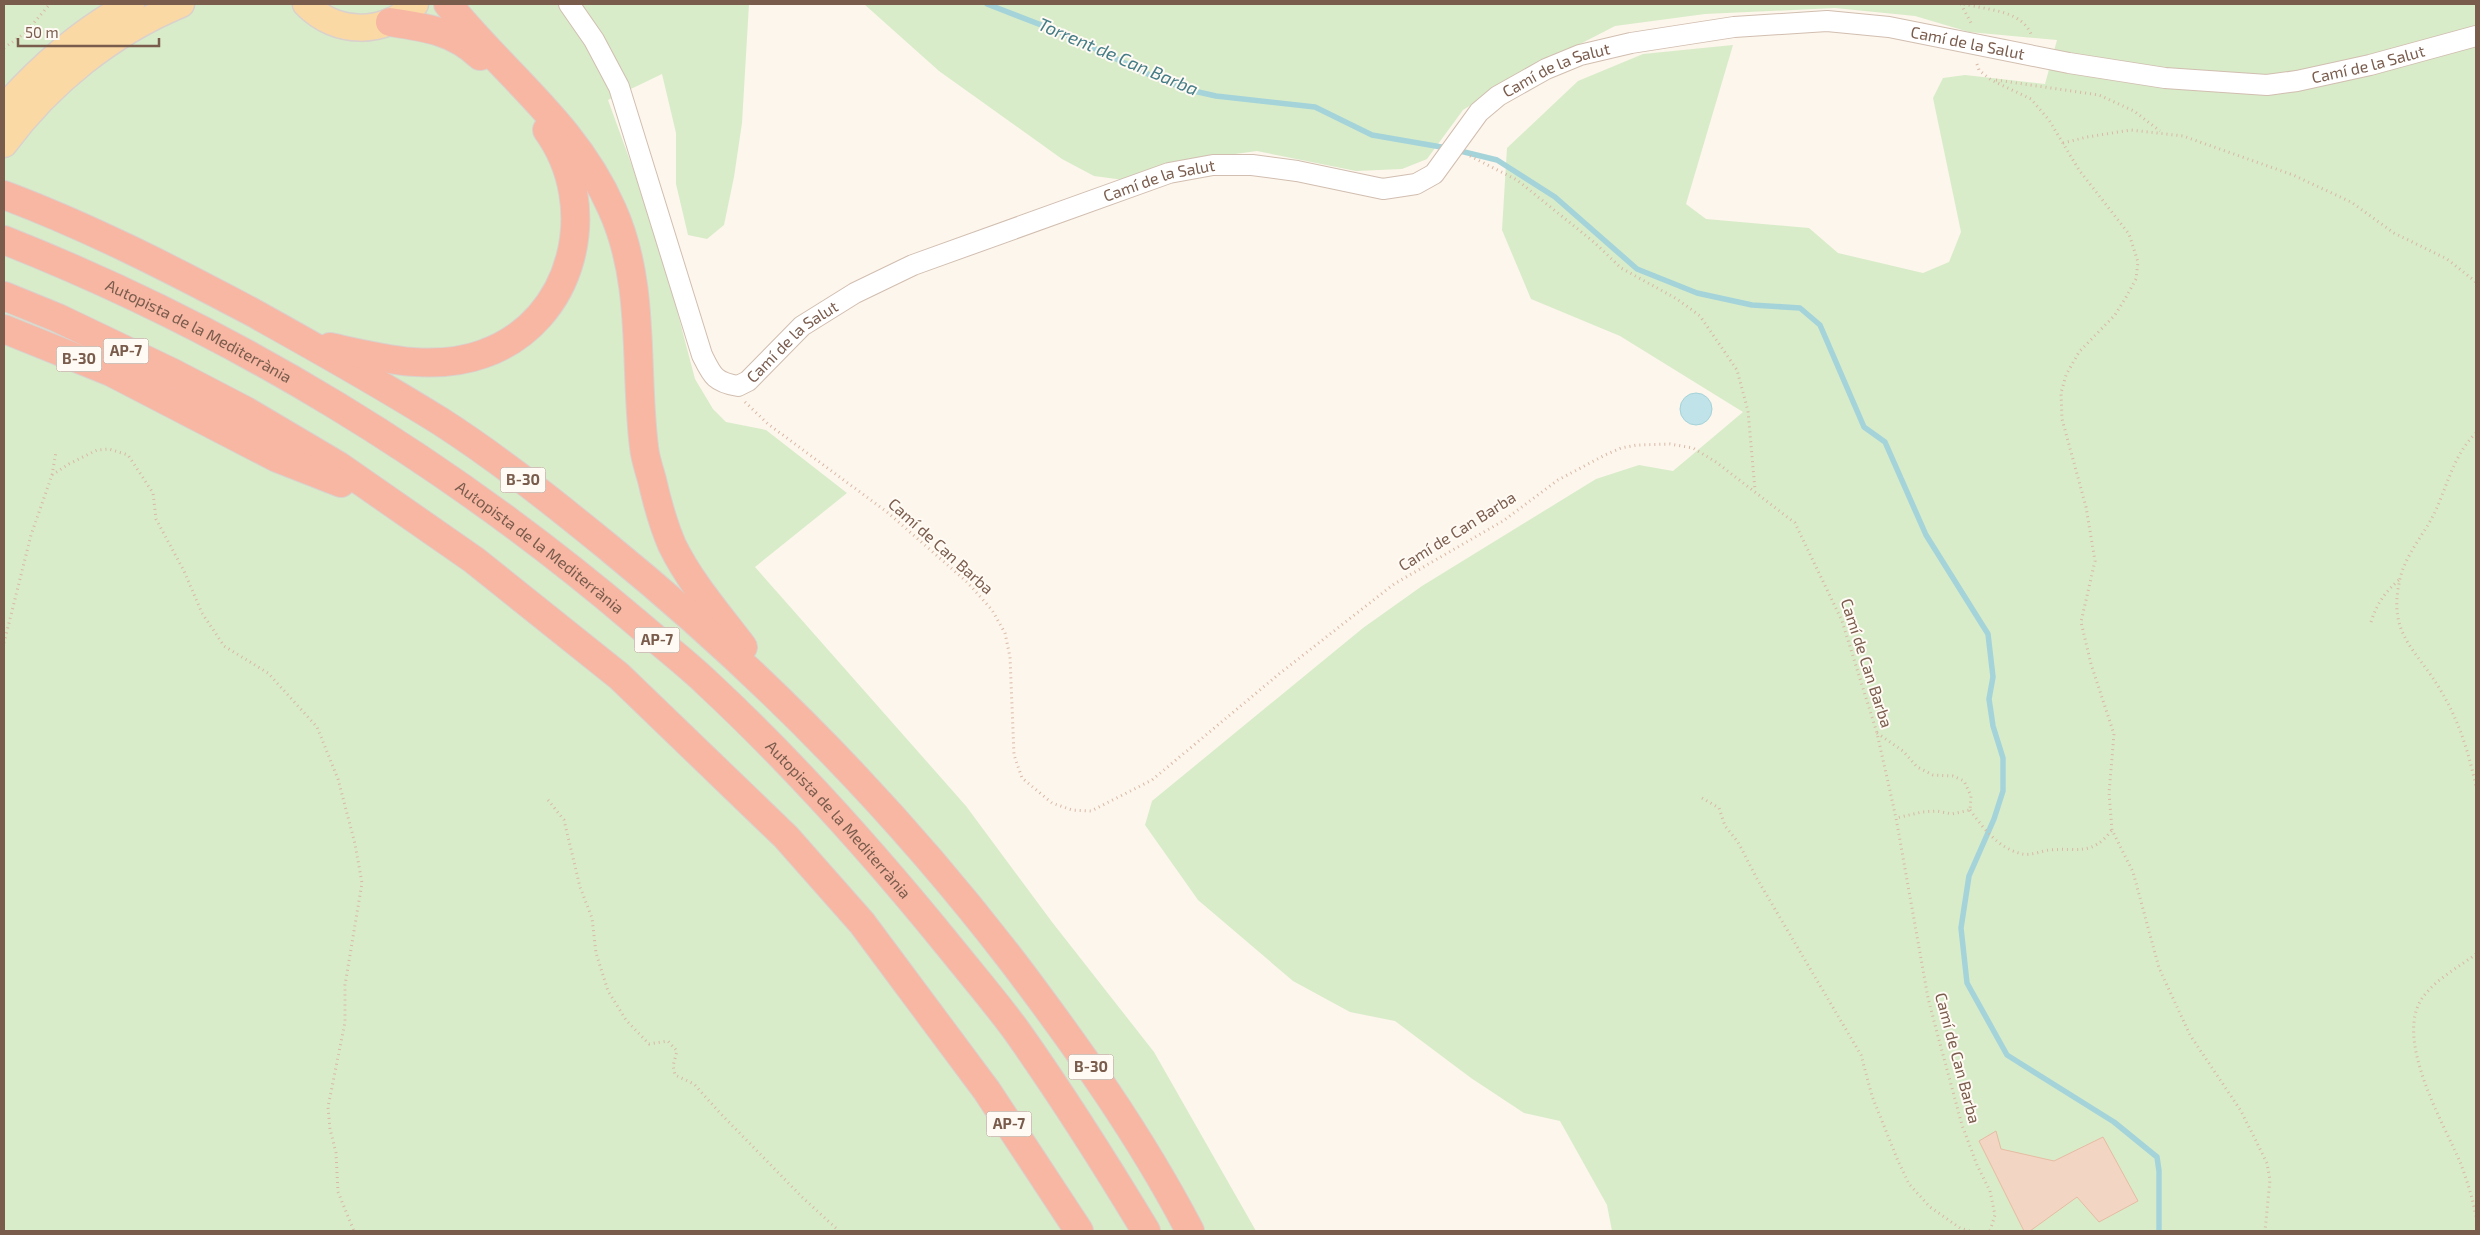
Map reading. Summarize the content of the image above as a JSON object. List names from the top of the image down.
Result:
{
  "streets": {
    "highway": ["Autopista de la Mediterrània", "AP-7", "B-30"],
    "street": ["Camí de la Salut"],
    "path": ["Camí de Can Barba"]
  },
  "crossings": [
    ["Camí de la Salut", "Camí de Can Barba"],
    ["AP-7", "B-30"]
  ],
  "water": ["Torrent de Can Barba"],
  "scale_bar": "50 m"
}
